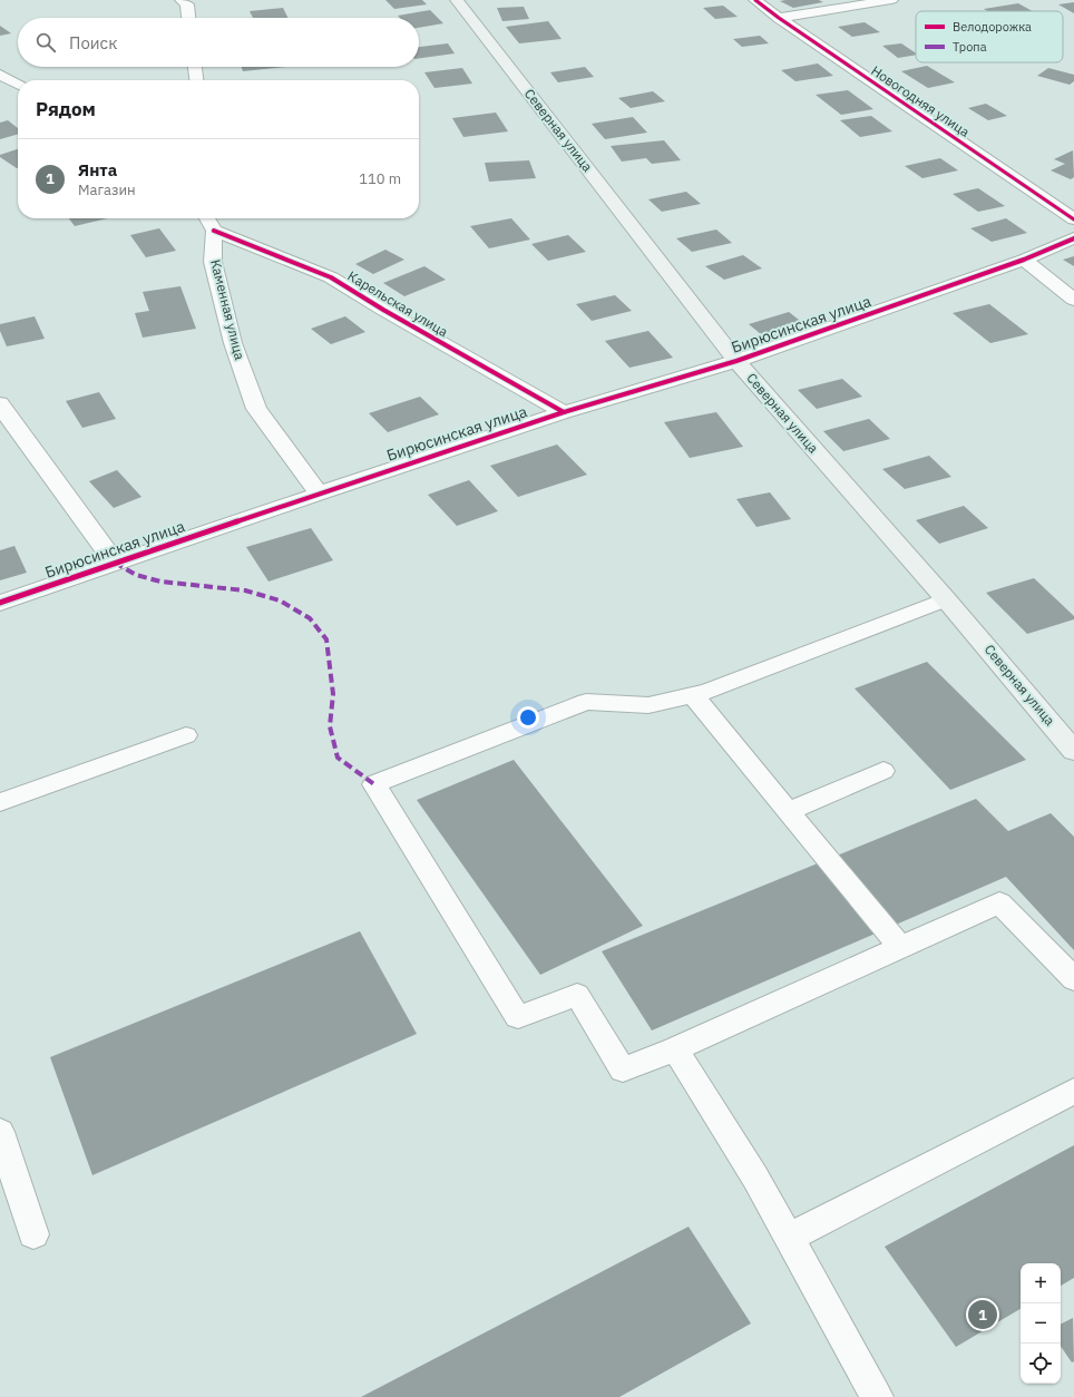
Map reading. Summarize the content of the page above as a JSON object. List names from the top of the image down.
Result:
{
  "streets": {
    "main road": ["Северная улица"],
    "street": [
      "Новогодняя улица",
      "Карельская улица",
      "Каменная улица",
      "Бирюсинская улица"
    ]
  },
  "crossings": [
    ["Северная улица", "Бирюсинская улица"],
    ["Карельская улица", "Каменная улица"],
    ["Карельская улица", "Бирюсинская улица"],
    ["Каменная улица", "Бирюсинская улица"]
  ],
  "legend": ["Велодорожка", "Тропа"],
  "page": {
    "search": "Поиск",
    "heading": "Рядом",
    "list": [
      {
        "mark": "1",
        "name": "Янта",
        "note": "Магазин",
        "value": "110 m"
      }
    ],
    "map_buttons": ["+", "−"],
    "pins": "1"
  }
}
